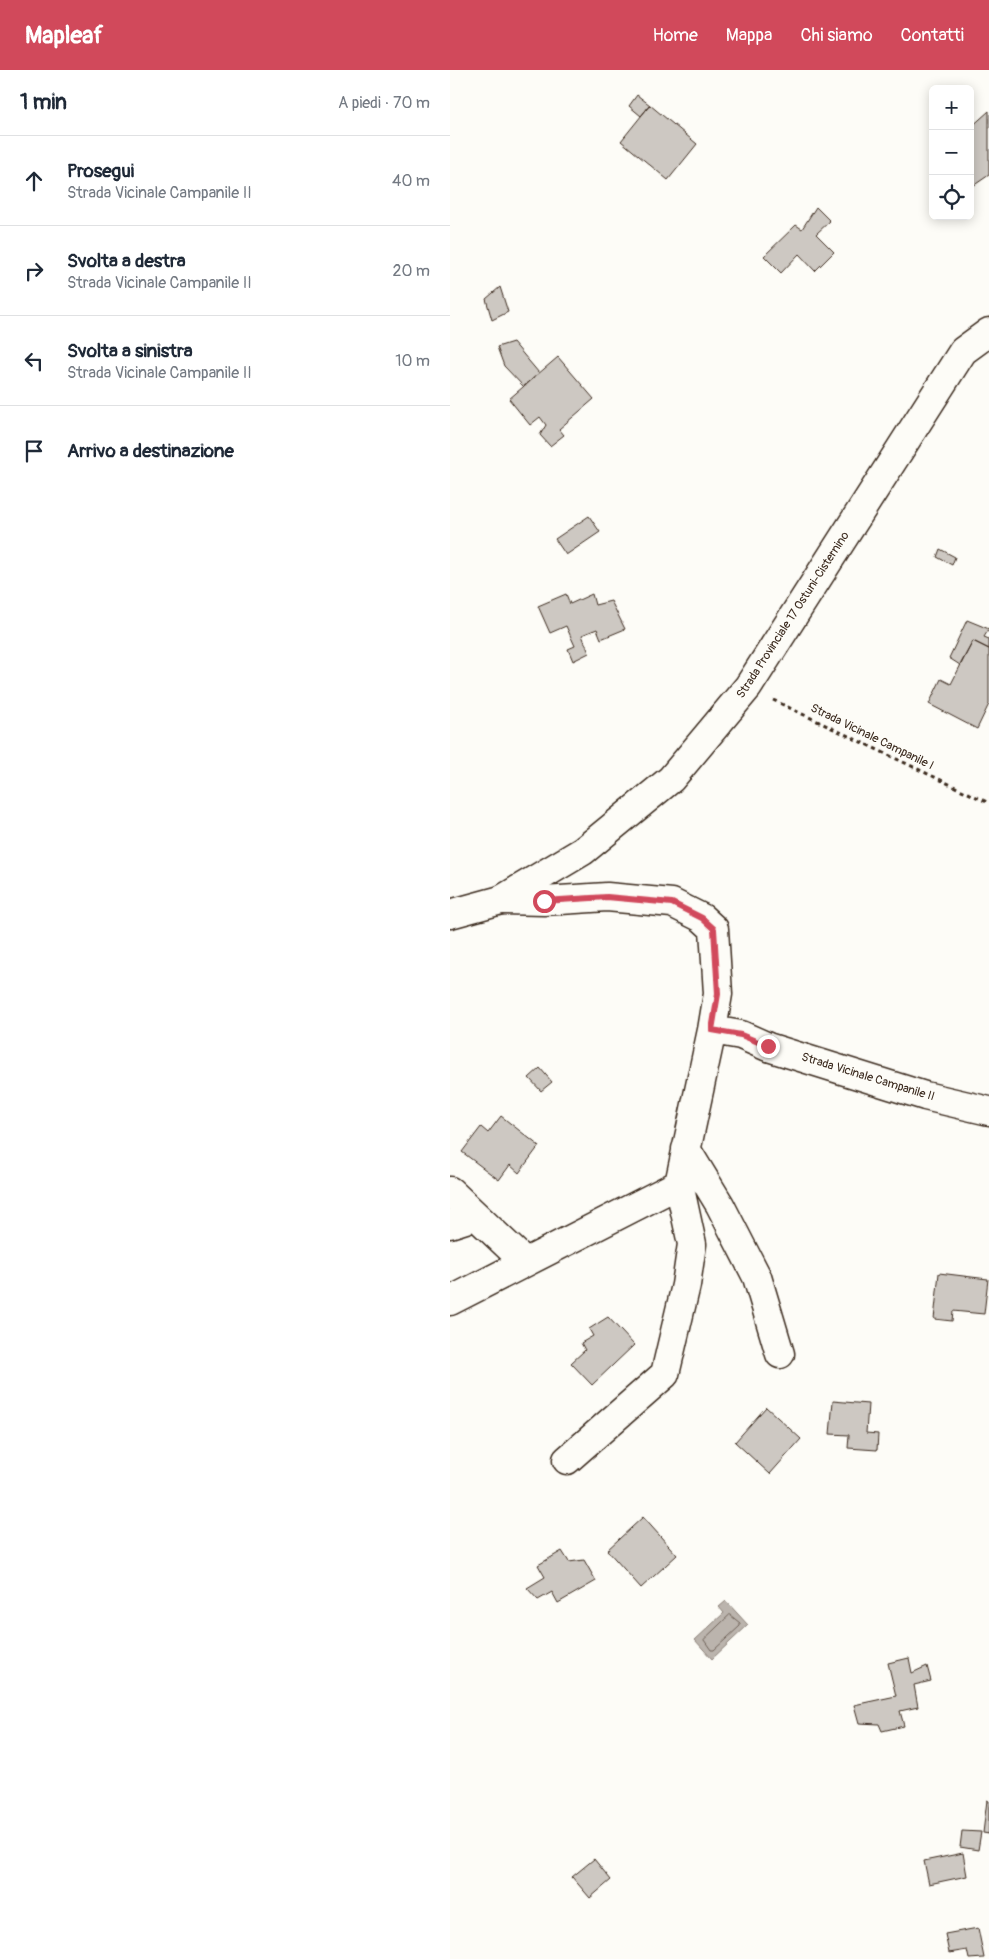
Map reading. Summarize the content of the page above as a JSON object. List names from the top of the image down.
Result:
{
  "streets": {
    "street": ["Strada Provinciale 17 Ostuni-Cisternino", "Strada Vicinale Campanile II"],
    "path": ["Strada Vicinale Campanile I"]
  },
  "crossings": [
    ["Strada Provinciale 17 Ostuni-Cisternino", "Strada Vicinale Campanile I"]
  ],
  "page": {
    "header": "Mapleaf",
    "nav": [
      "Home",
      "Mappa",
      "Chi siamo",
      "Contatti"
    ],
    "heading": ["1 min", "A piedi · 70 m"],
    "map_buttons": ["+", "−"],
    "list": [
      ["Prosegui", "Strada Vicinale Campanile II", "40 m"],
      ["Svolta a destra", "Strada Vicinale Campanile II", "20 m"],
      ["Svolta a sinistra", "Strada Vicinale Campanile II", "10 m"],
      "Arrivo a destinazione"
    ]
  }
}
